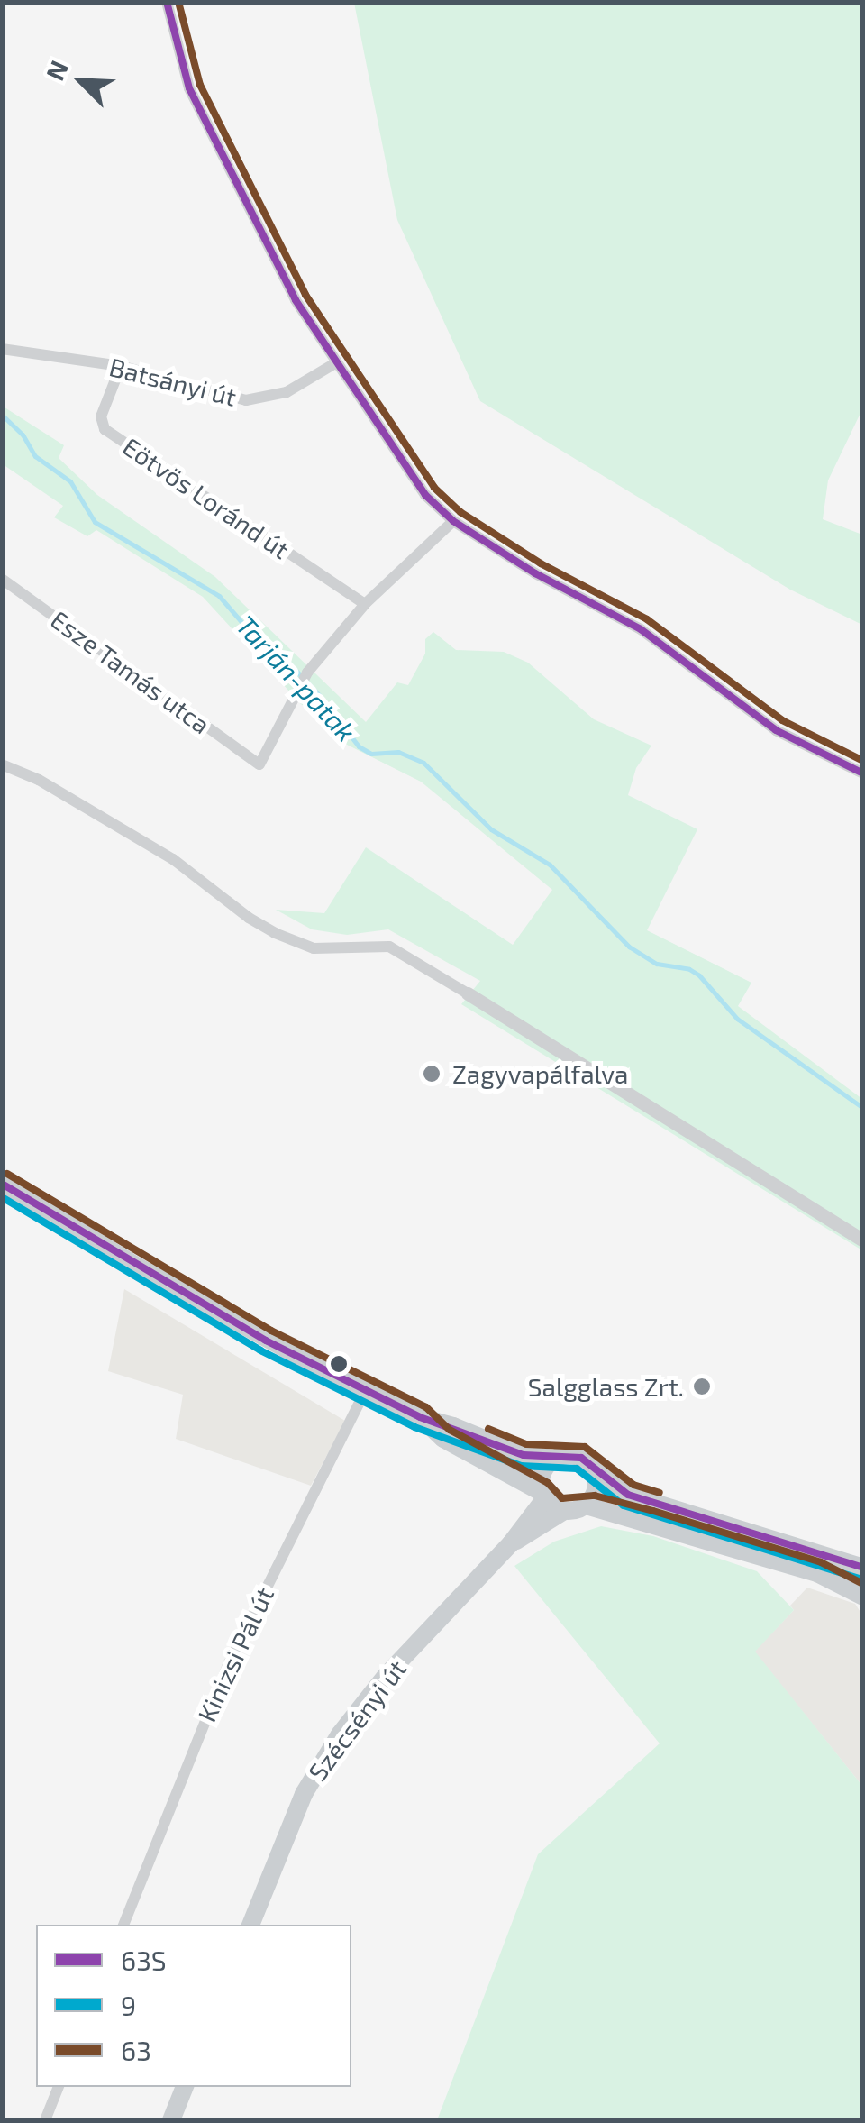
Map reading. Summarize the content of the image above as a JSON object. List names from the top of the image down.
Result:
{
  "streets": {
    "main road": ["Szécsényi út"],
    "street": [
      "Batsányi út",
      "Eötvös Loránd út",
      "Esze Tamás utca",
      "Kinizsi Pál út"
    ]
  },
  "crossings": [
    ["Batsányi út", "Eötvös Loránd út"],
    ["Eötvös Loránd út", "Esze Tamás utca"]
  ],
  "water": ["Tarján-patak"],
  "places": ["Zagyvapálfalva", "Salgglass Zrt."],
  "lines": ["transit line 63S", "transit line 63", "transit line 9"],
  "legend": ["63S", "9", "63"],
  "north": "top left"
}
